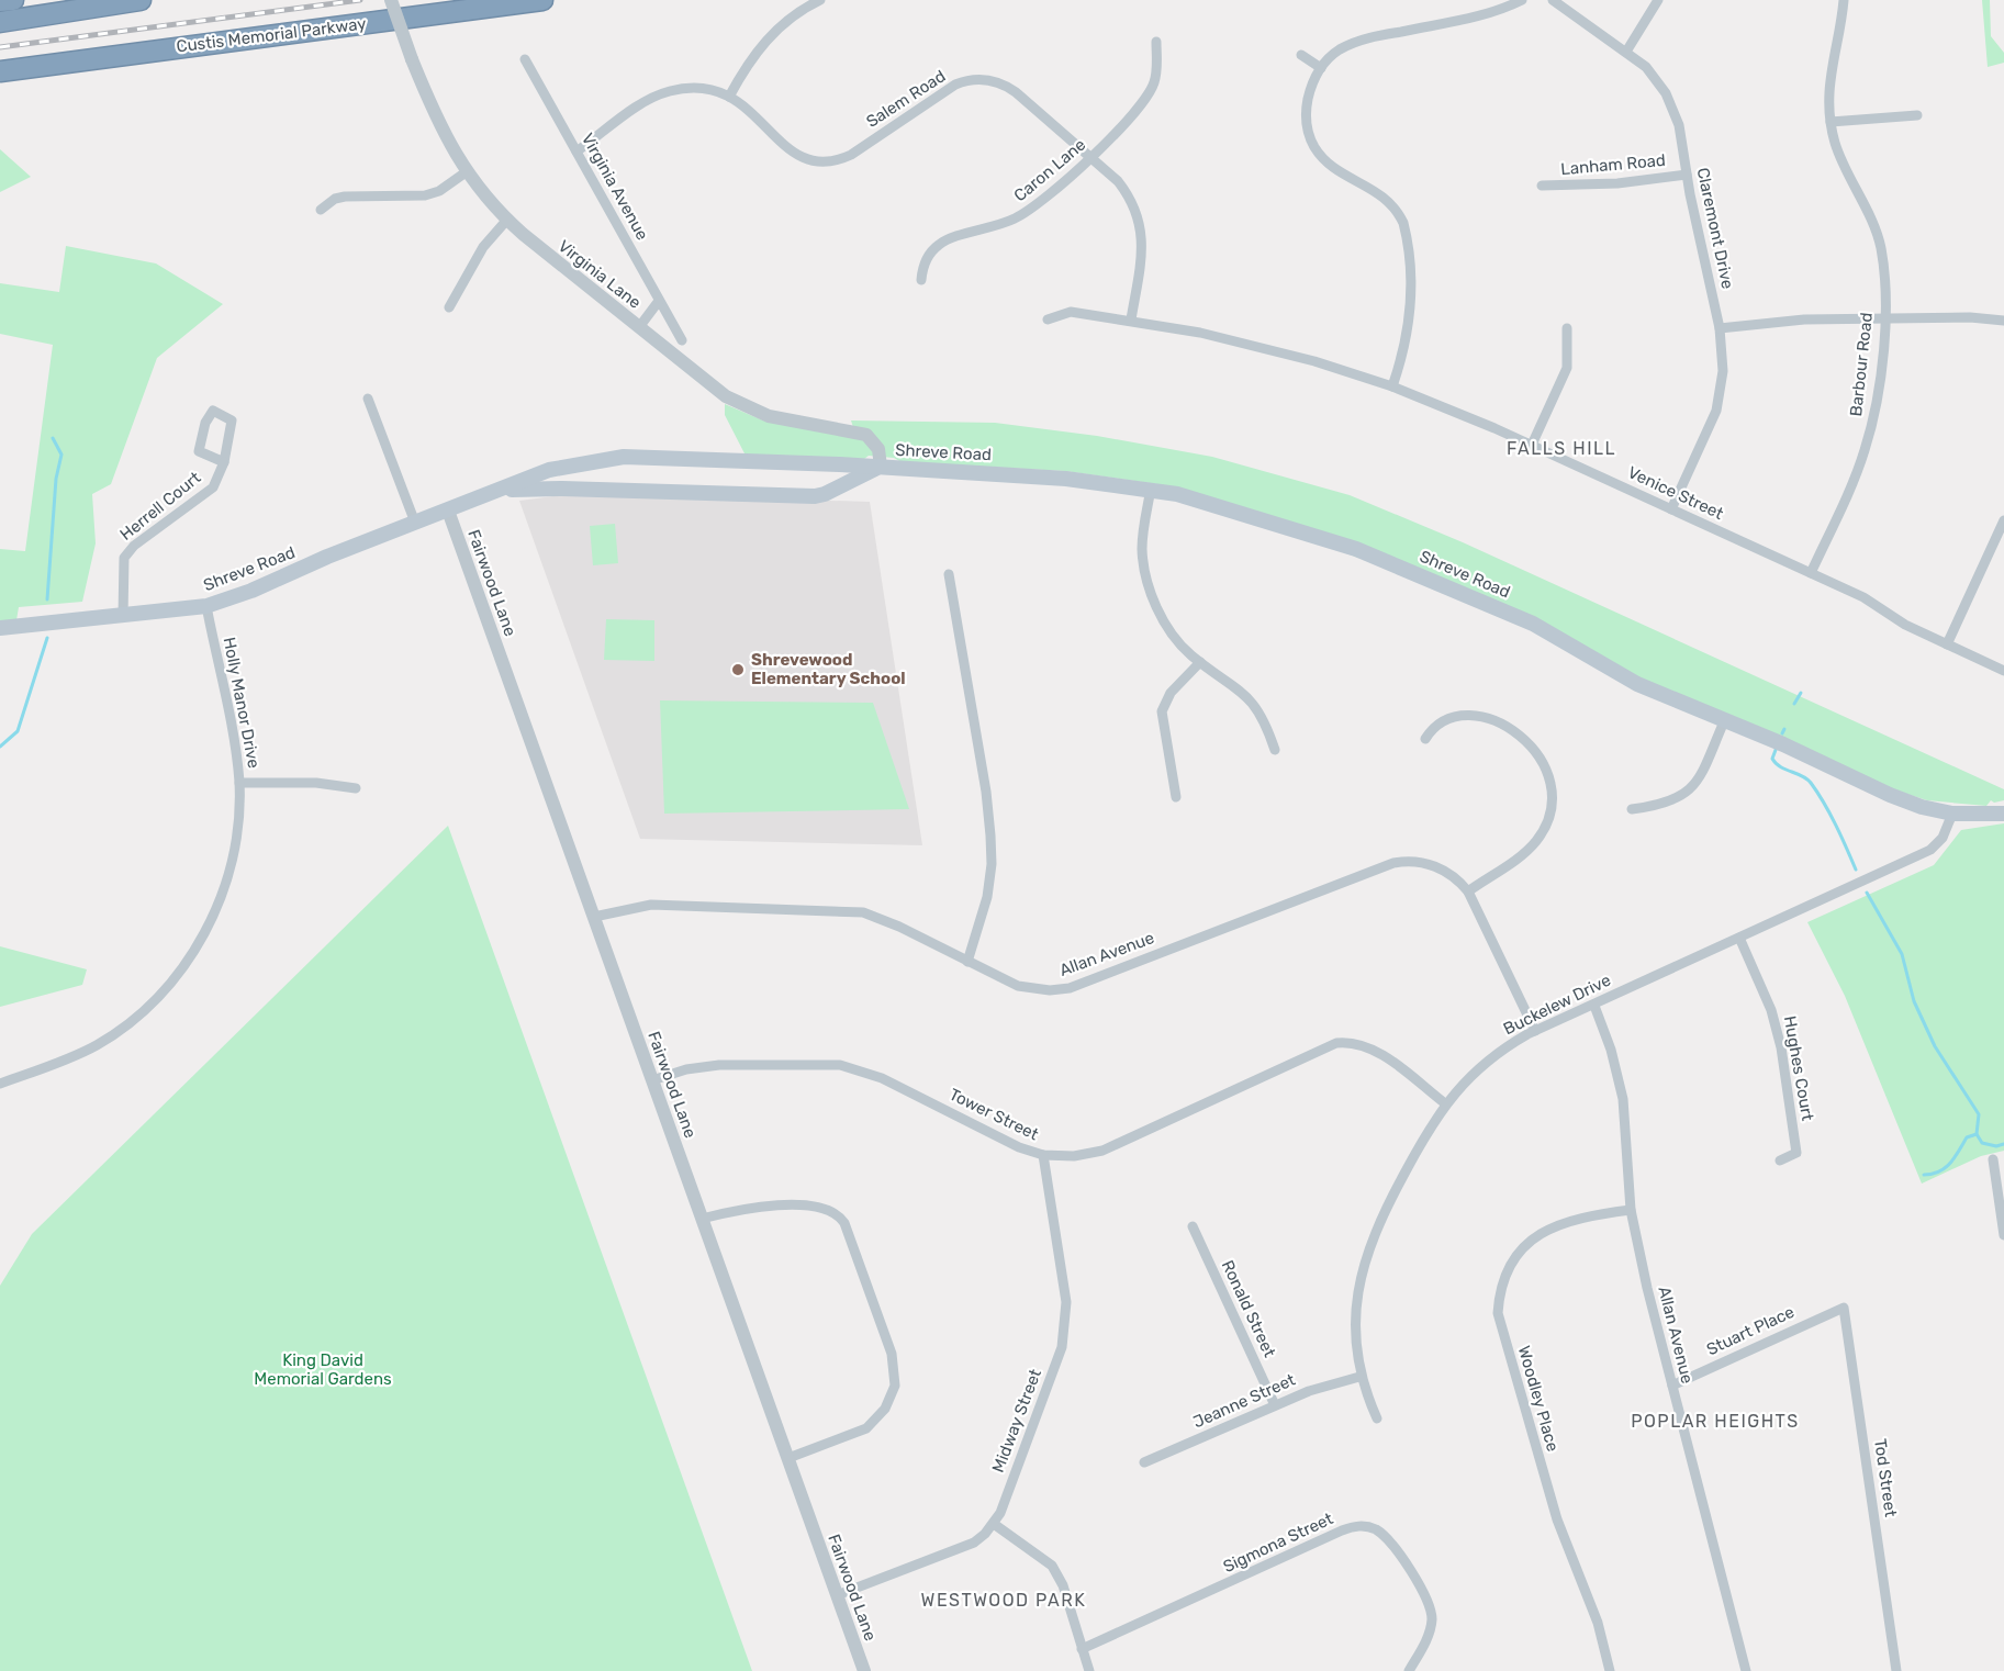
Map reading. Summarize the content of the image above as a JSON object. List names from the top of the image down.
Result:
{
  "streets": {
    "highway": ["Custis Memorial Parkway"],
    "main road": ["Shreve Road"],
    "street": [
      "Salem Road",
      "Lanham Road",
      "Caron Lane",
      "Virginia Avenue",
      "Claremont Drive",
      "Virginia Lane",
      "Barbour Road",
      "Venice Street",
      "Herrell Court",
      "Fairwood Lane",
      "Holly Manor Drive",
      "Allan Avenue",
      "Buckelew Drive",
      "Hughes Court",
      "Tower Street",
      "Ronald Street",
      "Stuart Place",
      "Woodley Place",
      "Jeanne Street",
      "Midway Street",
      "Tod Street",
      "Sigmona Street"
    ]
  },
  "crossings": [
    ["Salem Road", "Caron Lane"],
    ["Salem Road", "Virginia Avenue"],
    ["Salem Road", "Venice Street"],
    ["Lanham Road", "Claremont Drive"],
    ["Claremont Drive", "Venice Street"],
    ["Virginia Lane", "Shreve Road"],
    ["Barbour Road", "Venice Street"],
    ["Shreve Road", "Herrell Court"],
    ["Shreve Road", "Fairwood Lane"],
    ["Shreve Road", "Holly Manor Drive"],
    ["Shreve Road", "Buckelew Drive"],
    ["Fairwood Lane", "Allan Avenue"],
    ["Fairwood Lane", "Tower Street"],
    ["Fairwood Lane", "Midway Street"],
    ["Allan Avenue", "Buckelew Drive"],
    ["Allan Avenue", "Stuart Place"],
    ["Allan Avenue", "Woodley Place"],
    ["Buckelew Drive", "Hughes Court"],
    ["Buckelew Drive", "Tower Street"],
    ["Buckelew Drive", "Jeanne Street"],
    ["Tower Street", "Midway Street"],
    ["Ronald Street", "Jeanne Street"],
    ["Stuart Place", "Tod Street"]
  ],
  "districts": ["FALLS HILL", "POPLAR HEIGHTS", "WESTWOOD PARK"],
  "parks": ["King David Memorial Gardens"],
  "places": ["Shrevewood Elementary School"]
}
